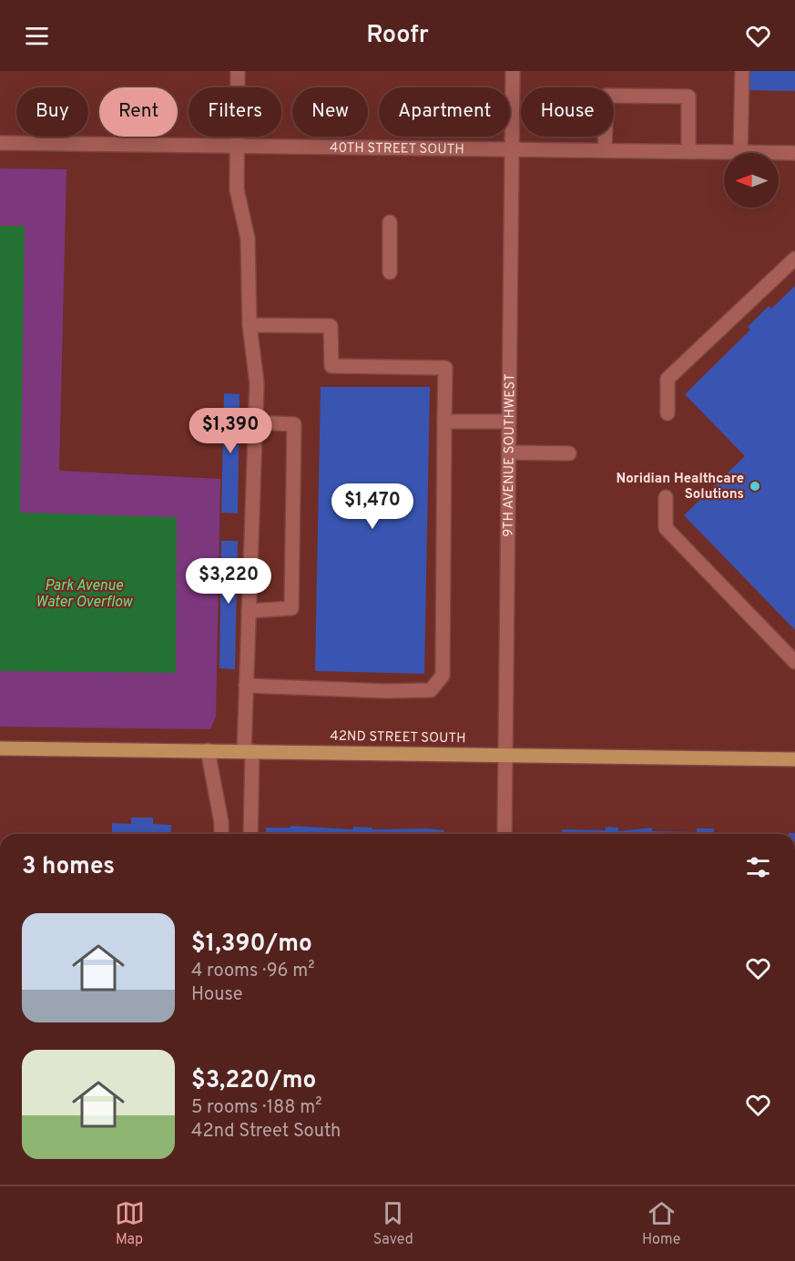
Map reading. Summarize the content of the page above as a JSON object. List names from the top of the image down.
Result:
{
  "streets": {
    "main road": ["42ND STREET SOUTH"],
    "street": ["40TH STREET SOUTH", "9TH AVENUE SOUTHWEST"]
  },
  "crossings": [
    ["40TH STREET SOUTH", "9TH AVENUE SOUTHWEST"],
    ["9TH AVENUE SOUTHWEST", "42ND STREET SOUTH"]
  ],
  "water": ["Park Avenue Water Overflow"],
  "places": ["Noridian Healthcare Solutions"],
  "north": "left",
  "page": {
    "header": "Roofr",
    "chip": [
      "Buy",
      "Rent",
      "Filters",
      "New",
      "Apartment",
      "House"
    ],
    "price": ["$1,390", "$1,470", "$3,220"],
    "heading": "3 homes",
    "list": [
      {
        "name": "$1,390/mo",
        "note": "4 rooms · 96 m² · House"
      },
      {
        "name": "$3,220/mo",
        "note": "5 rooms · 188 m² · 42nd Street South"
      }
    ],
    "tabs": ["Map", "Saved", "Home"]
  }
}
